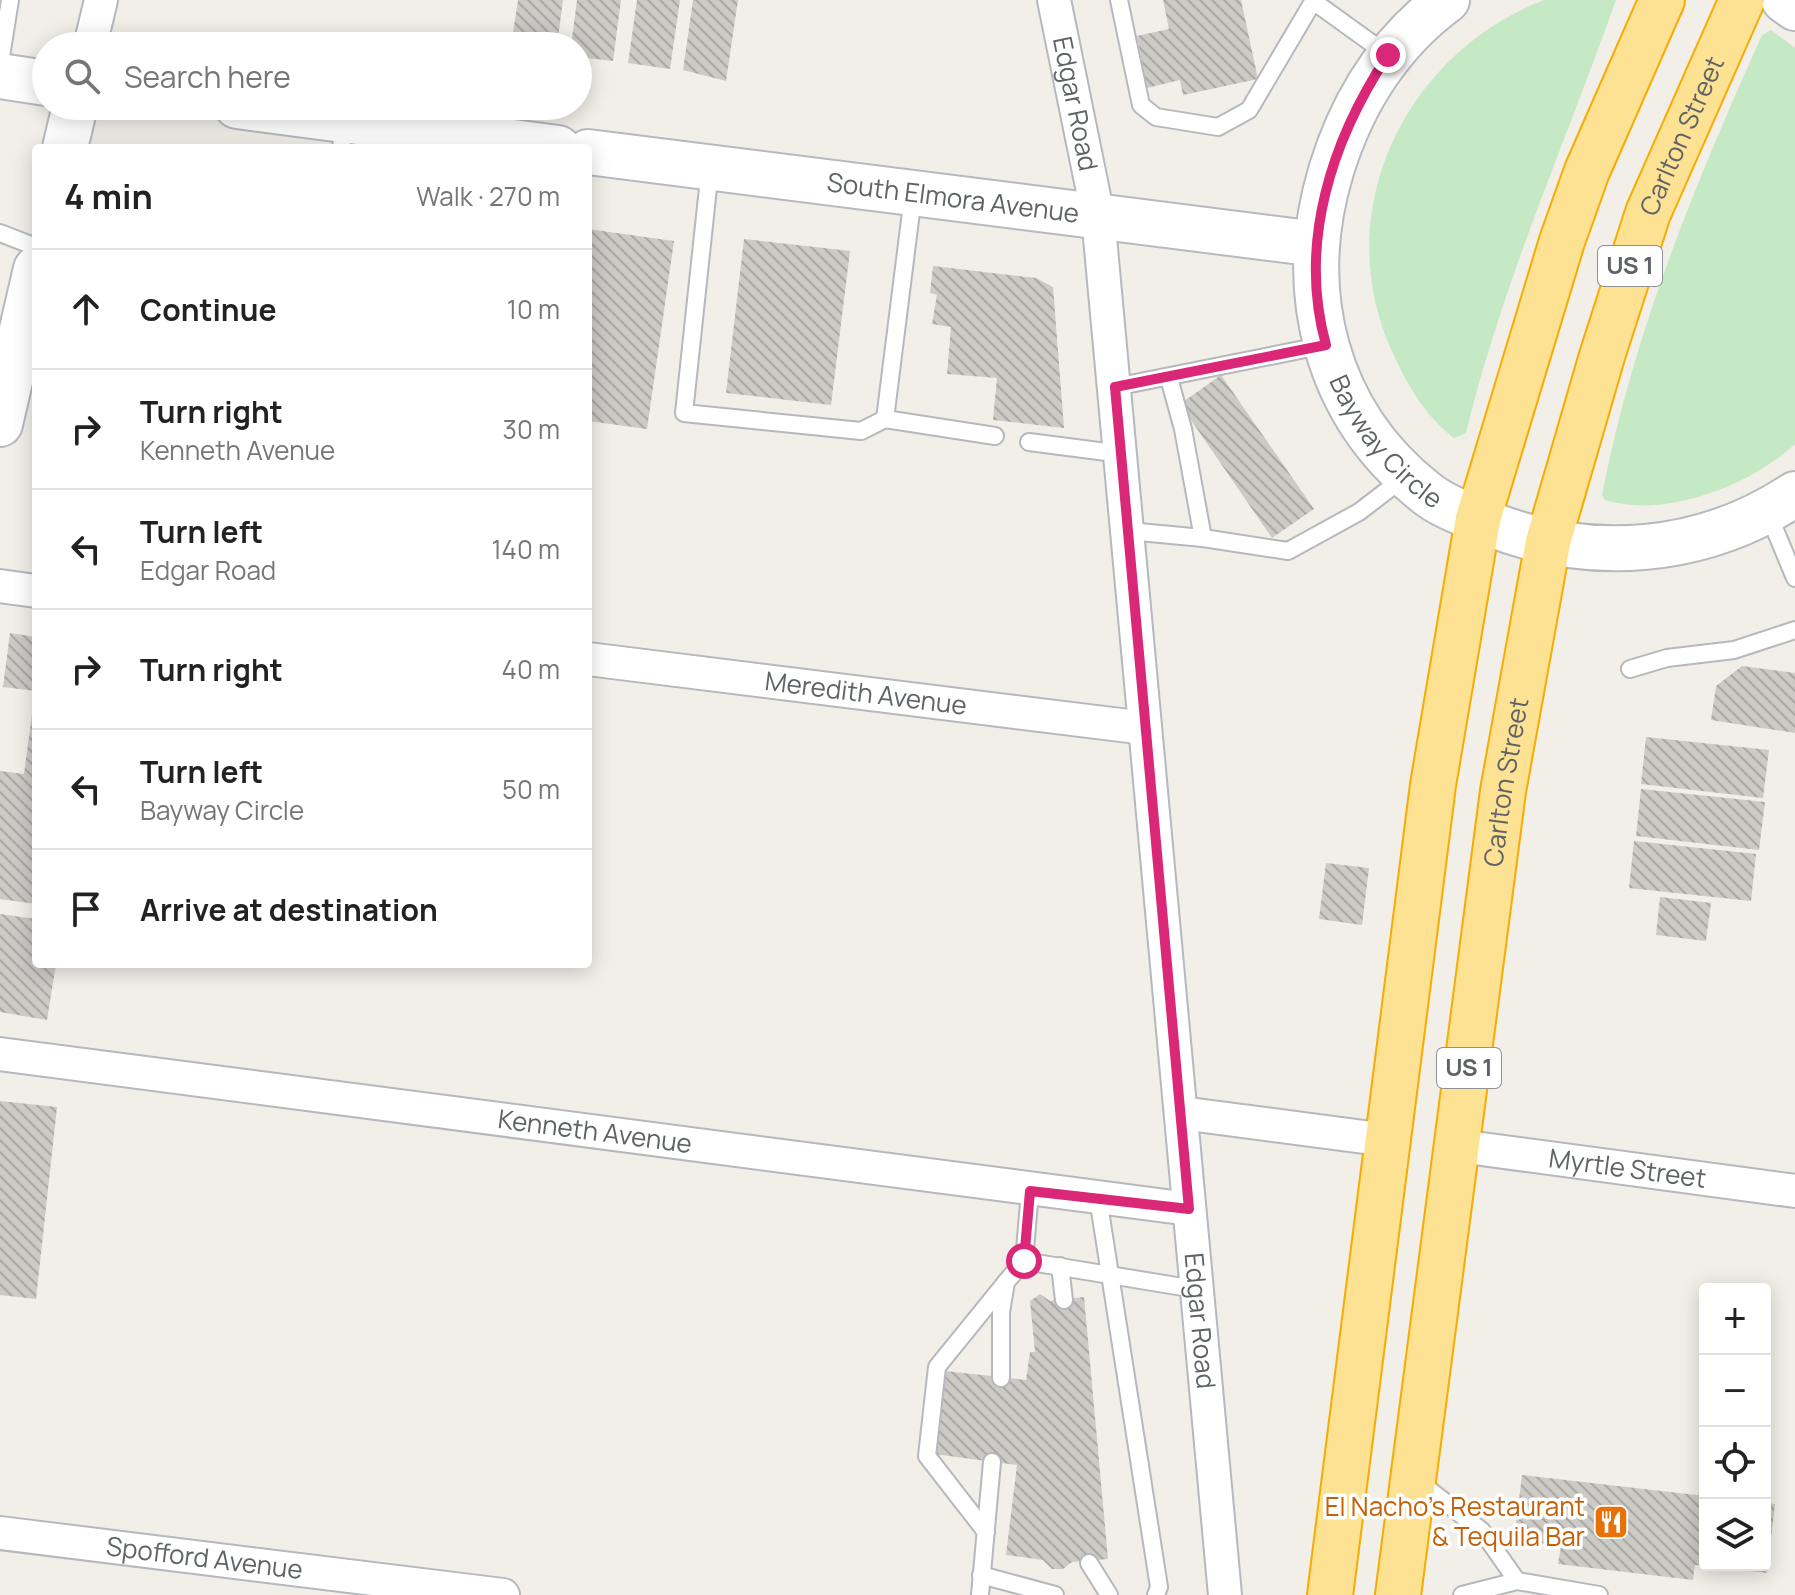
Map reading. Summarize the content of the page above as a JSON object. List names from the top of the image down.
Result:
{
  "streets": {
    "highway": ["Carlton Street", "US 1"],
    "main road": ["South Elmora Avenue", "Bayway Circle"],
    "street": [
      "Edgar Road",
      "Meredith Avenue",
      "Kenneth Avenue",
      "Myrtle Street",
      "Spofford Avenue"
    ]
  },
  "crossings": [
    ["Edgar Road", "South Elmora Avenue"],
    ["Edgar Road", "Meredith Avenue"],
    ["Edgar Road", "Kenneth Avenue"],
    ["Carlton Street", "Bayway Circle"],
    ["Carlton Street", "Myrtle Street"],
    ["South Elmora Avenue", "Bayway Circle"],
    ["US 1", "Bayway Circle"]
  ],
  "places": {
    "restaurant": ["El Nacho’s Restaurant & Tequila Bar"]
  },
  "page": {
    "search": "Search here",
    "heading": ["4 min", "Walk · 270 m"],
    "list": [
      ["Continue", "10 m"],
      ["Turn right", "Kenneth Avenue", "30 m"],
      ["Turn left", "Edgar Road", "140 m"],
      ["Turn right", "40 m"],
      ["Turn left", "Bayway Circle", "50 m"],
      "Arrive at destination"
    ],
    "map_buttons": ["+", "−"]
  }
}
